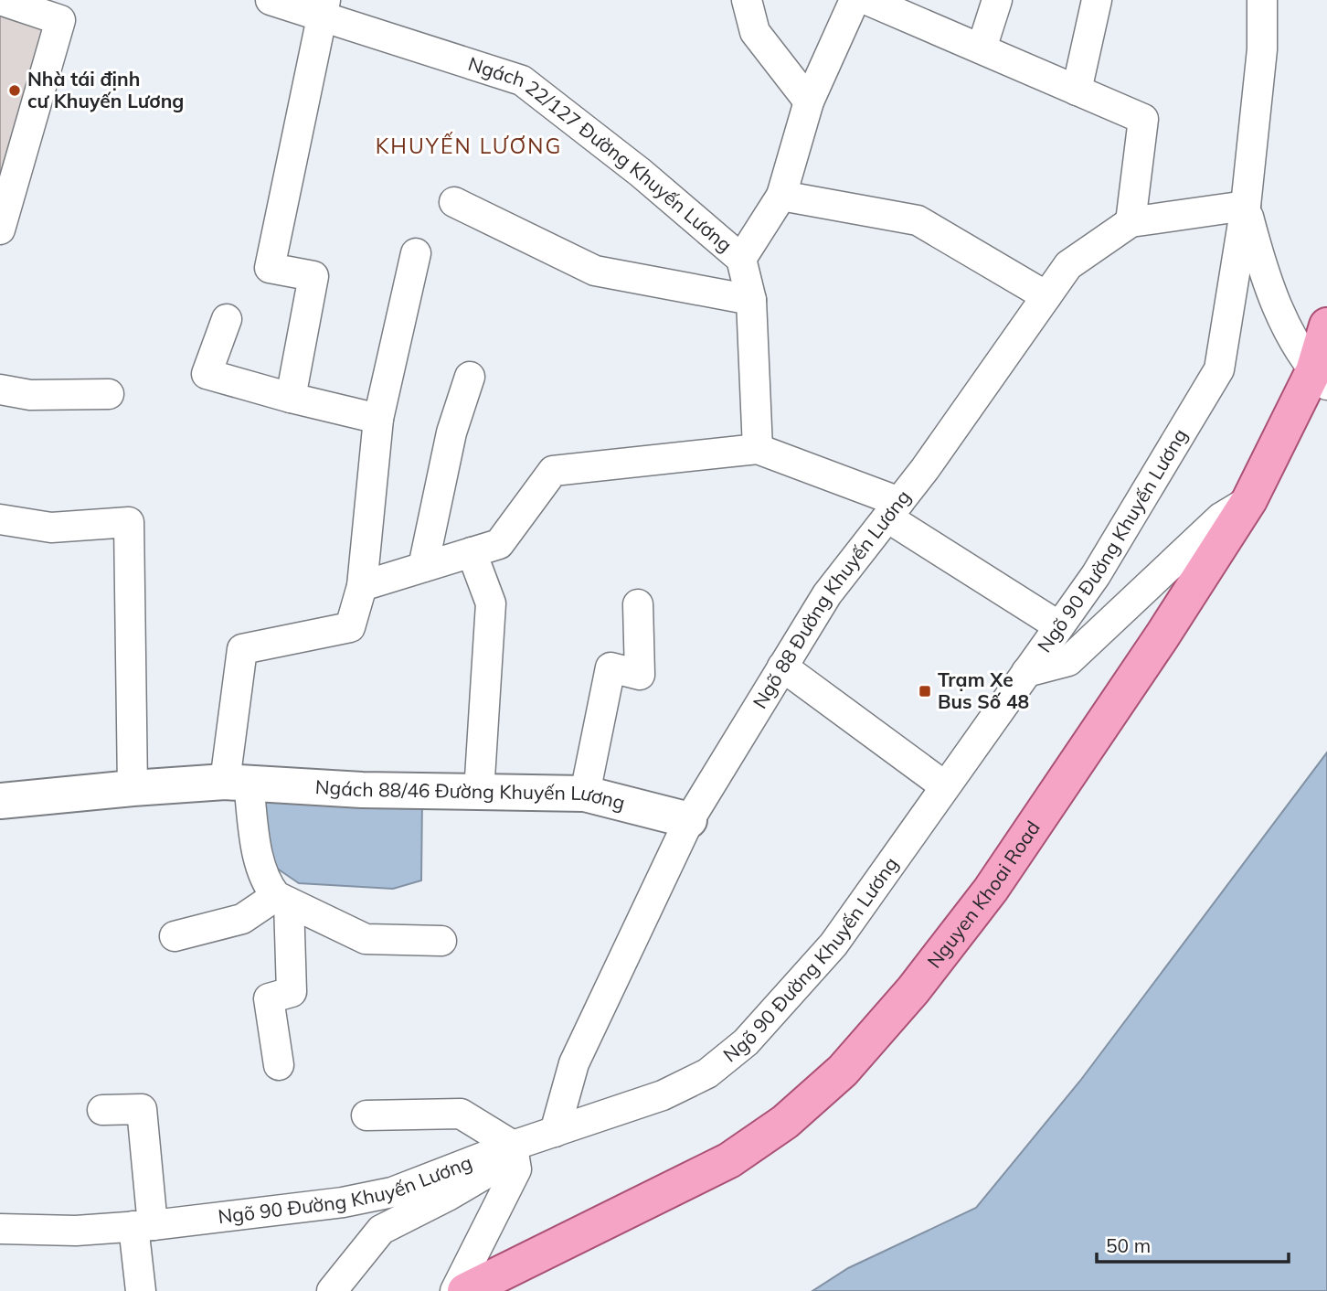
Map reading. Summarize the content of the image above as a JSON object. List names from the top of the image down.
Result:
{
  "streets": {
    "main road": ["Nguyen Khoai Road"],
    "street": [
      "Ngách 22/127 Đường Khuyến Lương",
      "Ngõ 90 Đường Khuyến Lương",
      "Ngõ 88 Đường Khuyến Lương",
      "Ngách 88/46 Đường Khuyến Lương"
    ]
  },
  "crossings": [
    ["Ngõ 90 Đường Khuyến Lương", "Ngõ 88 Đường Khuyến Lương"],
    ["Ngõ 88 Đường Khuyến Lương", "Ngách 88/46 Đường Khuyến Lương"]
  ],
  "districts": ["KHUYẾN LƯƠNG"],
  "places": {
    "other": ["Nhà tái định cư Khuyến Lương"],
    "transit": ["Trạm Xe Bus Số 48"]
  },
  "scale_bar": "50 m"
}
